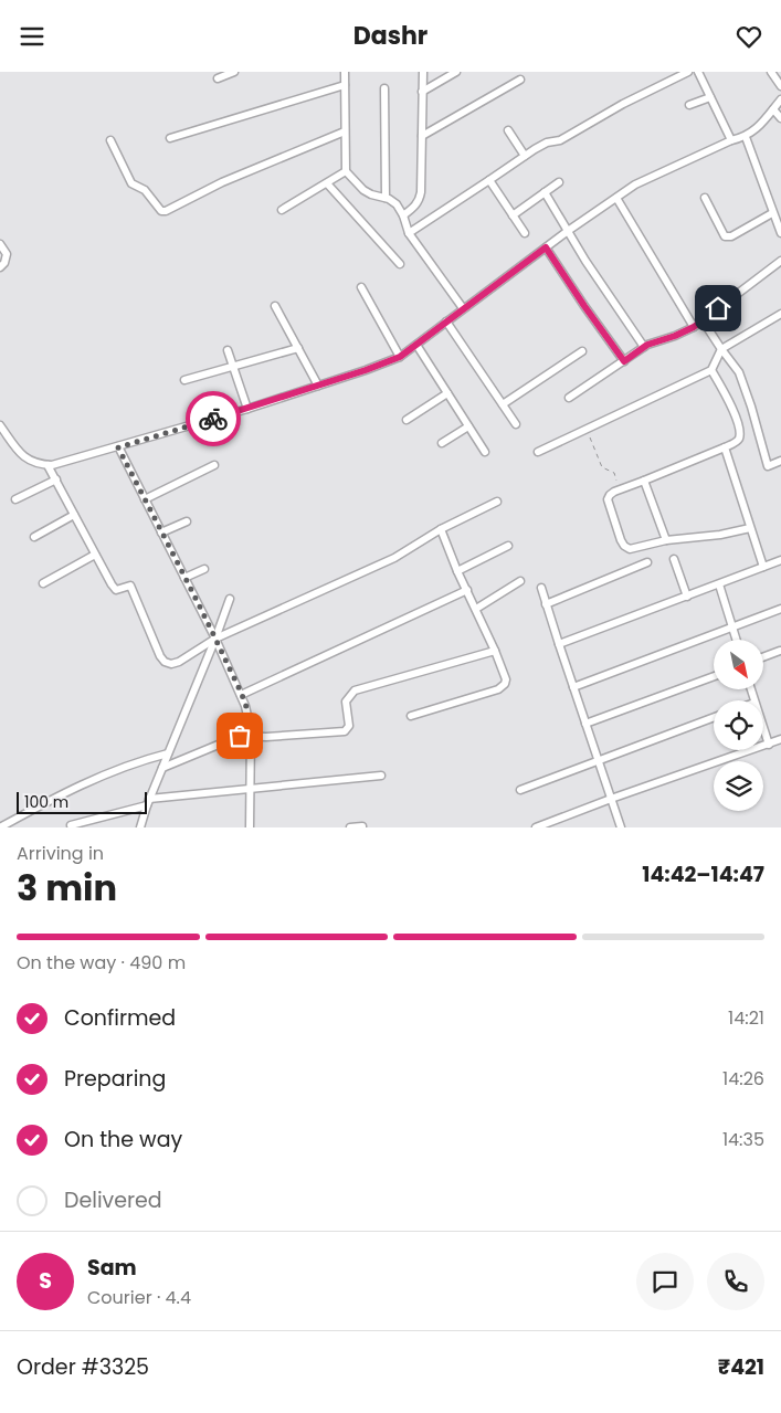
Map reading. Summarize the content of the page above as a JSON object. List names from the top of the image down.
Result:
{
  "scale_bar": "100 m",
  "north": "bottom right",
  "page": {
    "header": "Dashr",
    "scale": "100 m",
    "heading": ["3 min", "Arriving in", "14:42–14:47"],
    "panel": [
      "Sam",
      "Courier · 4.4",
      "Order #3325",
      "₹421"
    ],
    "bar": "On the way · 490 m",
    "list": [
      ["Confirmed", "14:21"],
      ["Preparing", "14:26"],
      ["On the way", "14:35"],
      "Delivered"
    ],
    "round": "S"
  }
}
